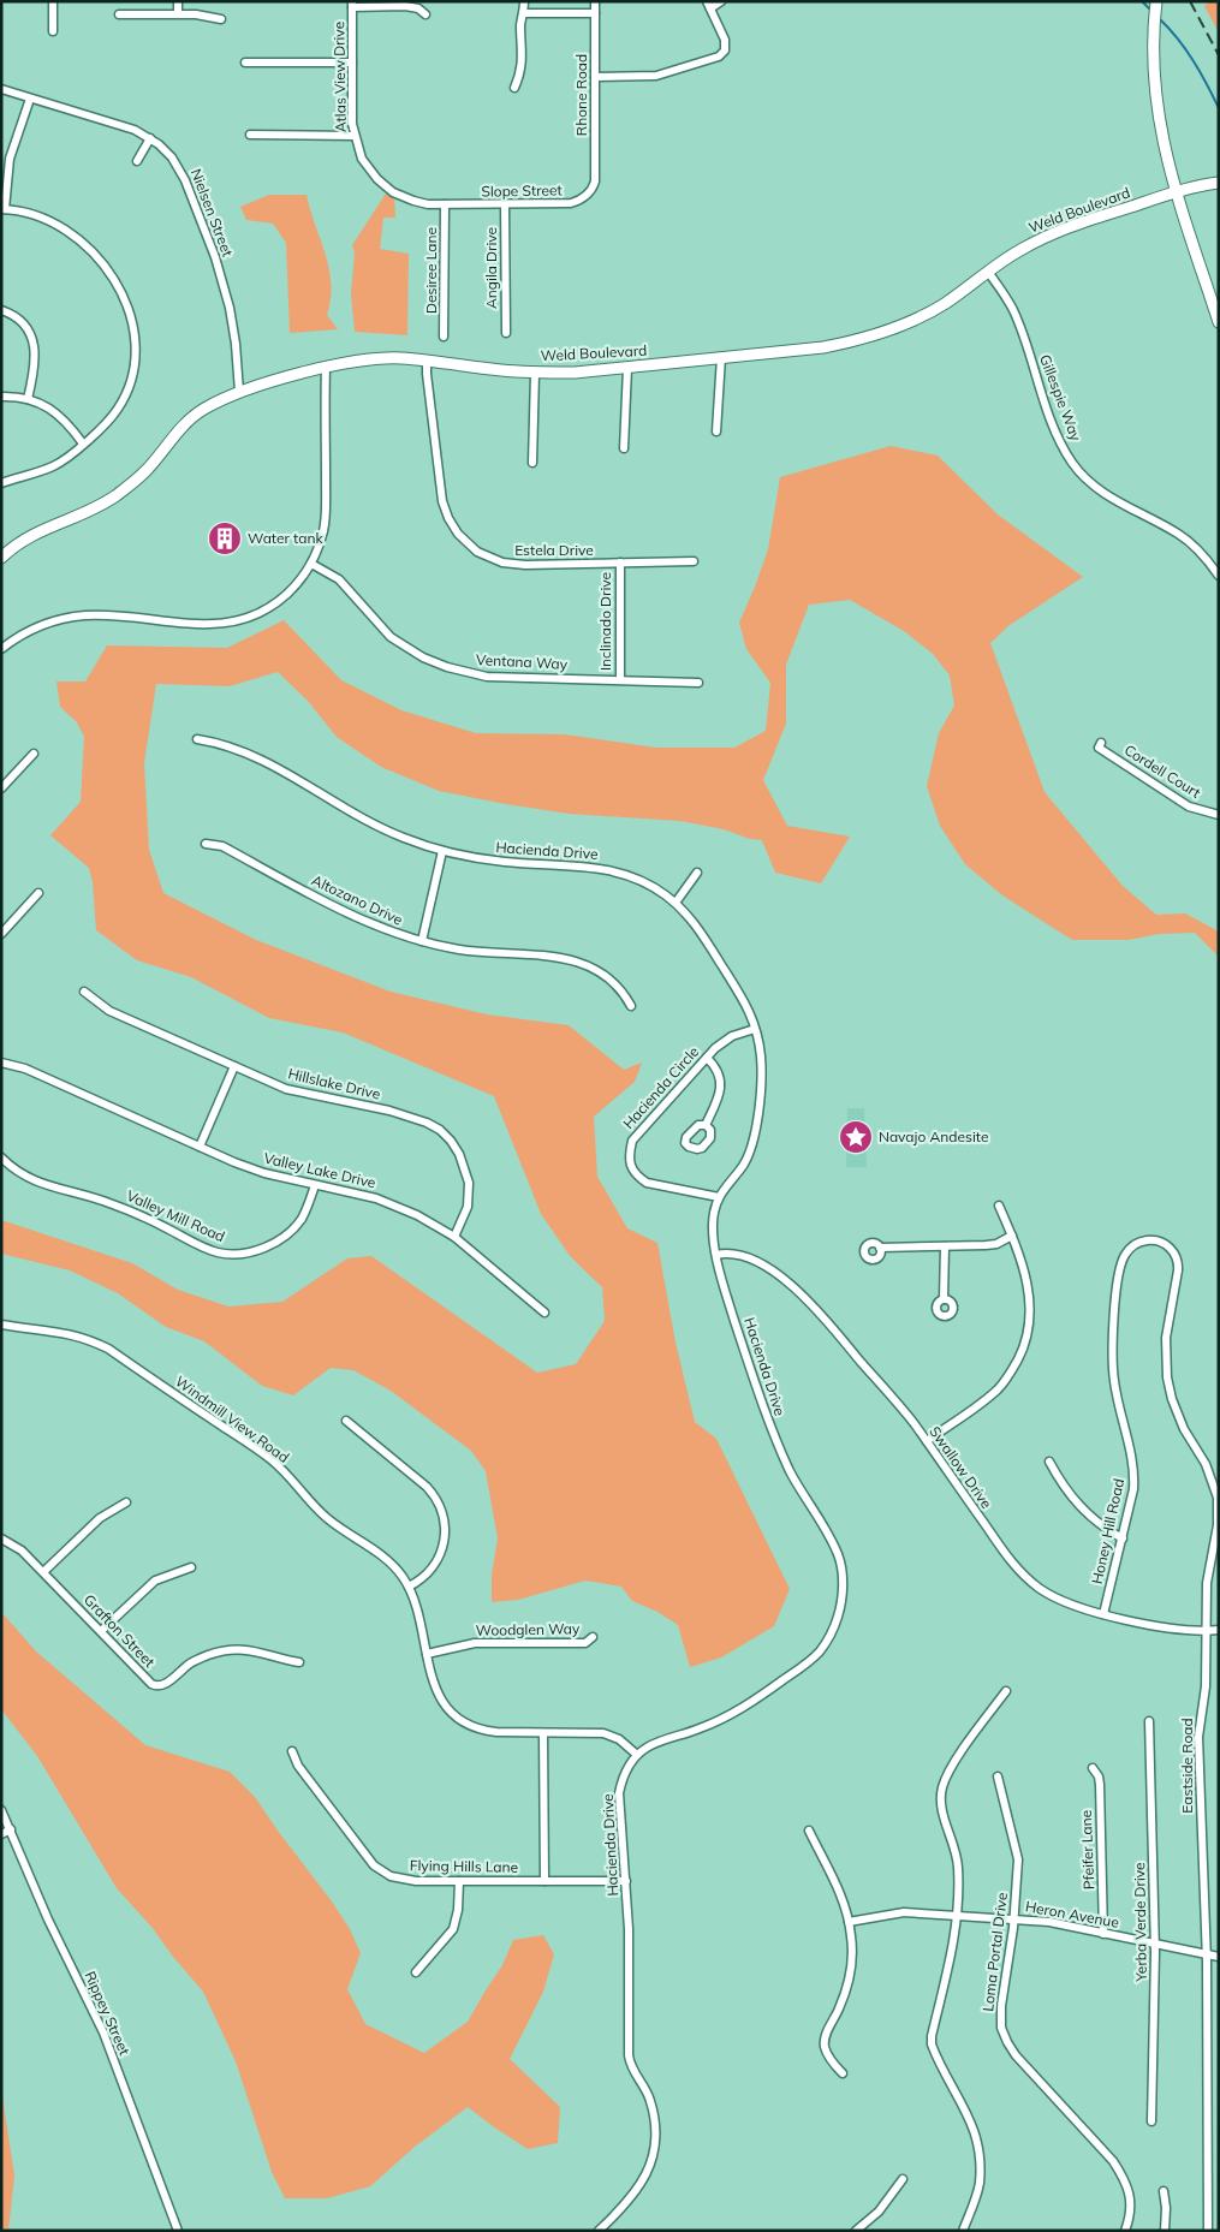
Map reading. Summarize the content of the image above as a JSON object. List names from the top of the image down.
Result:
{
  "streets": {
    "main road": ["Weld Boulevard"],
    "street": [
      "Atlas View Drive",
      "Rhone Road",
      "Slope Street",
      "Nielsen Street",
      "Angila Drive",
      "Desiree Lane",
      "Gillespie Way",
      "Estela Drive",
      "Inclinado Drive",
      "Ventana Way",
      "Cordell Court",
      "Hacienda Drive",
      "Altozano Drive",
      "Hillslake Drive",
      "Hacienda Circle",
      "Valley Lake Drive",
      "Valley Mill Road",
      "Windmill View Road",
      "Swallow Drive",
      "Honey Hill Road",
      "Woodglen Way",
      "Grafton Street",
      "Eastside Road",
      "Pfeifer Lane",
      "Flying Hills Lane",
      "Heron Avenue",
      "Yerba Verde Drive",
      "Loma Portal Drive",
      "Rippey Street"
    ]
  },
  "crossings": [
    ["Atlas View Drive", "Slope Street"],
    ["Atlas View Drive", "Desiree Lane"],
    ["Rhone Road", "Slope Street"],
    ["Slope Street", "Angila Drive"],
    ["Slope Street", "Desiree Lane"],
    ["Weld Boulevard", "Nielsen Street"],
    ["Weld Boulevard", "Gillespie Way"],
    ["Weld Boulevard", "Estela Drive"],
    ["Estela Drive", "Inclinado Drive"],
    ["Inclinado Drive", "Ventana Way"],
    ["Hacienda Drive", "Hacienda Circle"],
    ["Hacienda Drive", "Windmill View Road"],
    ["Hacienda Drive", "Swallow Drive"],
    ["Hacienda Drive", "Flying Hills Lane"],
    ["Hillslake Drive", "Valley Lake Drive"],
    ["Valley Lake Drive", "Valley Mill Road"],
    ["Windmill View Road", "Woodglen Way"],
    ["Swallow Drive", "Honey Hill Road"],
    ["Swallow Drive", "Eastside Road"],
    ["Honey Hill Road", "Eastside Road"],
    ["Eastside Road", "Heron Avenue"],
    ["Pfeifer Lane", "Heron Avenue"],
    ["Heron Avenue", "Yerba Verde Drive"],
    ["Heron Avenue", "Loma Portal Drive"]
  ],
  "places": {
    "building": ["Water tank"],
    "place": ["Navajo Andesite"]
  }
}
